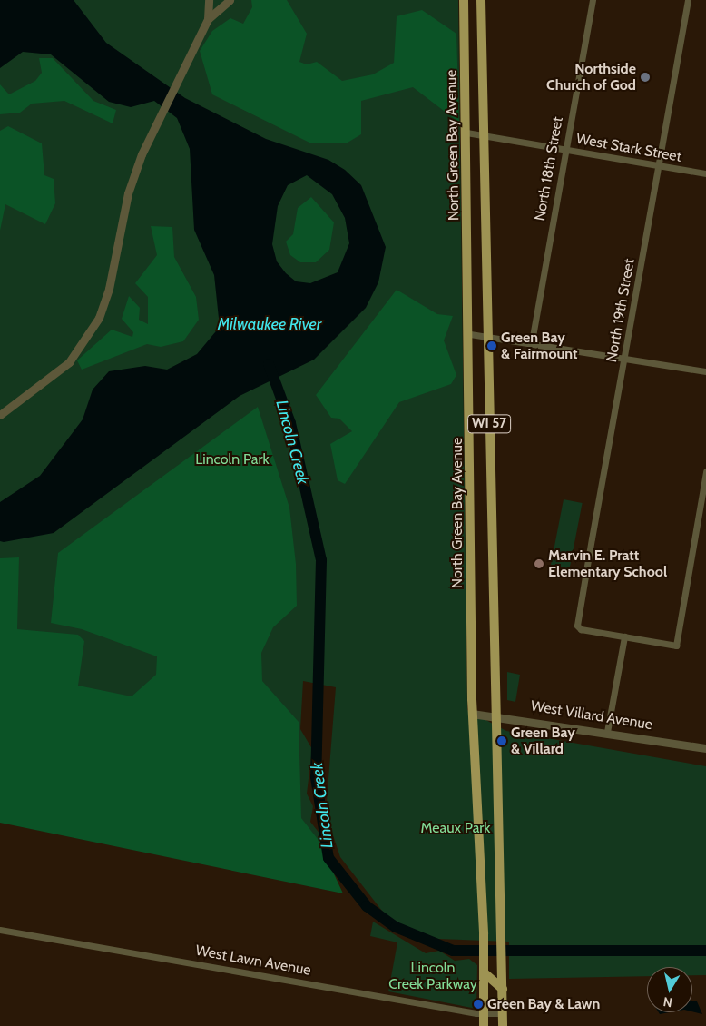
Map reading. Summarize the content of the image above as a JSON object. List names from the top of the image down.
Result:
{
  "streets": {
    "main road": ["North Green Bay Avenue", "WI 57"],
    "street": [
      "West Stark Street",
      "North 18th Street",
      "North 19th Street",
      "West Villard Avenue",
      "West Lawn Avenue"
    ]
  },
  "crossings": [
    ["North Green Bay Avenue", "West Stark Street"],
    ["North Green Bay Avenue", "West Villard Avenue"],
    ["North Green Bay Avenue", "West Lawn Avenue"],
    ["West Stark Street", "North 18th Street"],
    ["West Stark Street", "North 19th Street"]
  ],
  "water": ["Milwaukee River", "Lincoln Creek"],
  "parks": ["Lincoln Park", "Meaux Park", "Lincoln Creek Parkway"],
  "places": [
    "Northside Church of God",
    "Green Bay & Fairmount",
    "Marvin E. Pratt Elementary School",
    "Green Bay & Villard",
    "Green Bay & Lawn"
  ],
  "north": "bottom"
}
